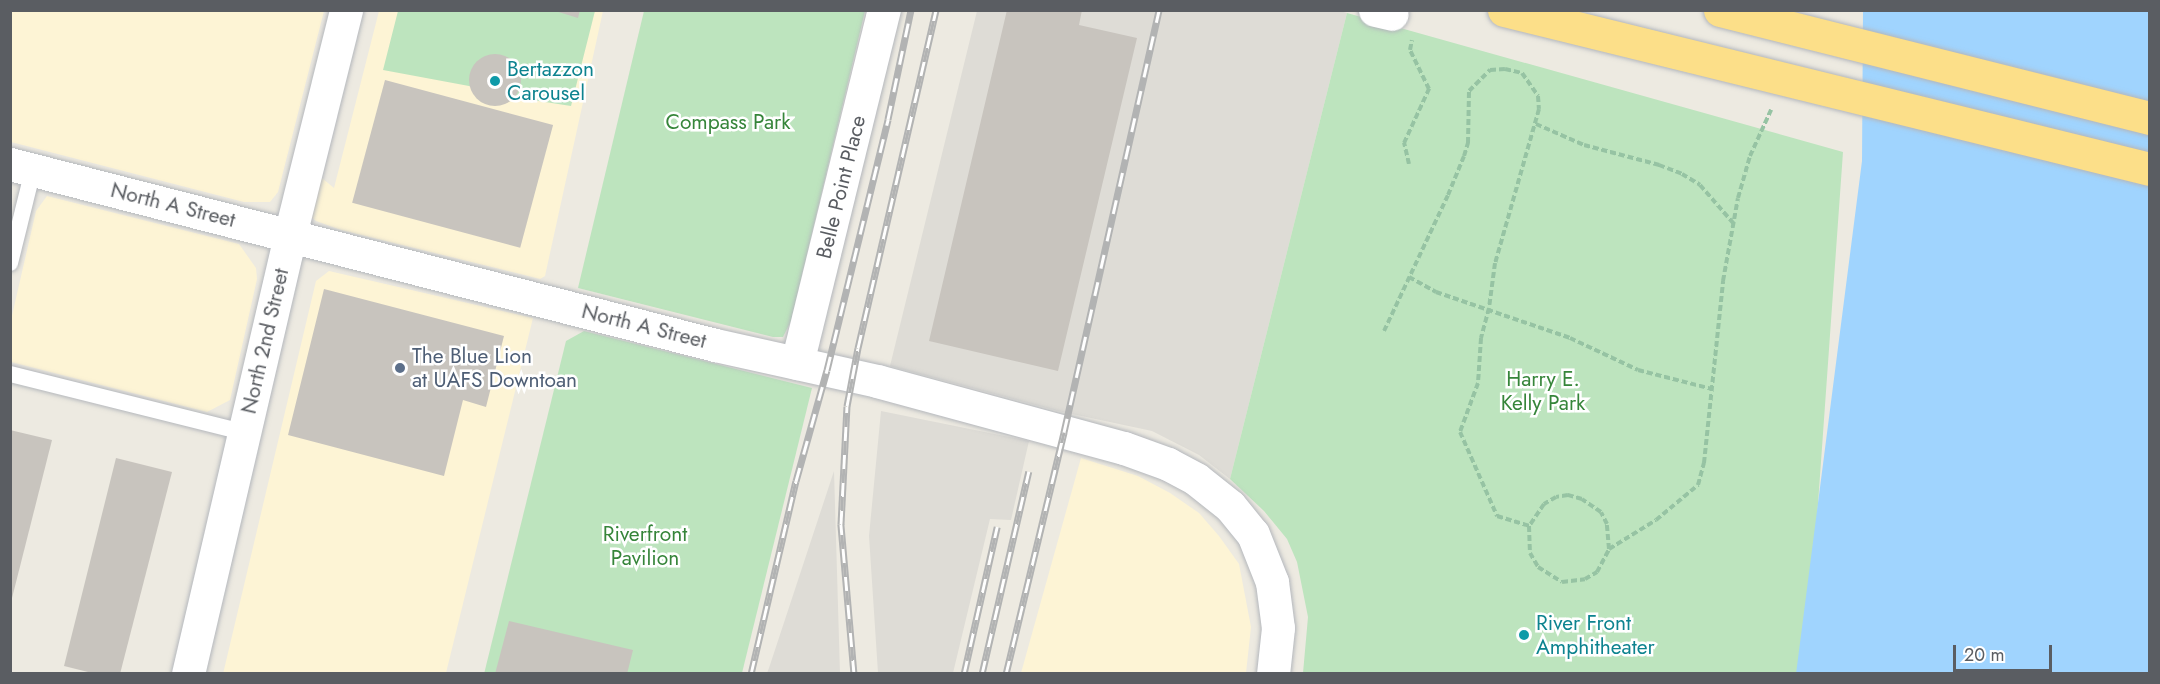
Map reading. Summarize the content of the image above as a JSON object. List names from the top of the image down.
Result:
{
  "streets": {
    "street": ["Belle Point Place", "North A Street", "North 2nd Street"]
  },
  "crossings": [
    ["Belle Point Place", "North A Street"],
    ["North A Street", "North 2nd Street"]
  ],
  "parks": ["Compass Park", "Harry E. Kelly Park", "Riverfront Pavilion"],
  "places": ["Bertazzon Carousel", "The Blue Lion at UAFS Downtoan", "River Front Amphitheater"],
  "scale_bar": "20 m"
}
